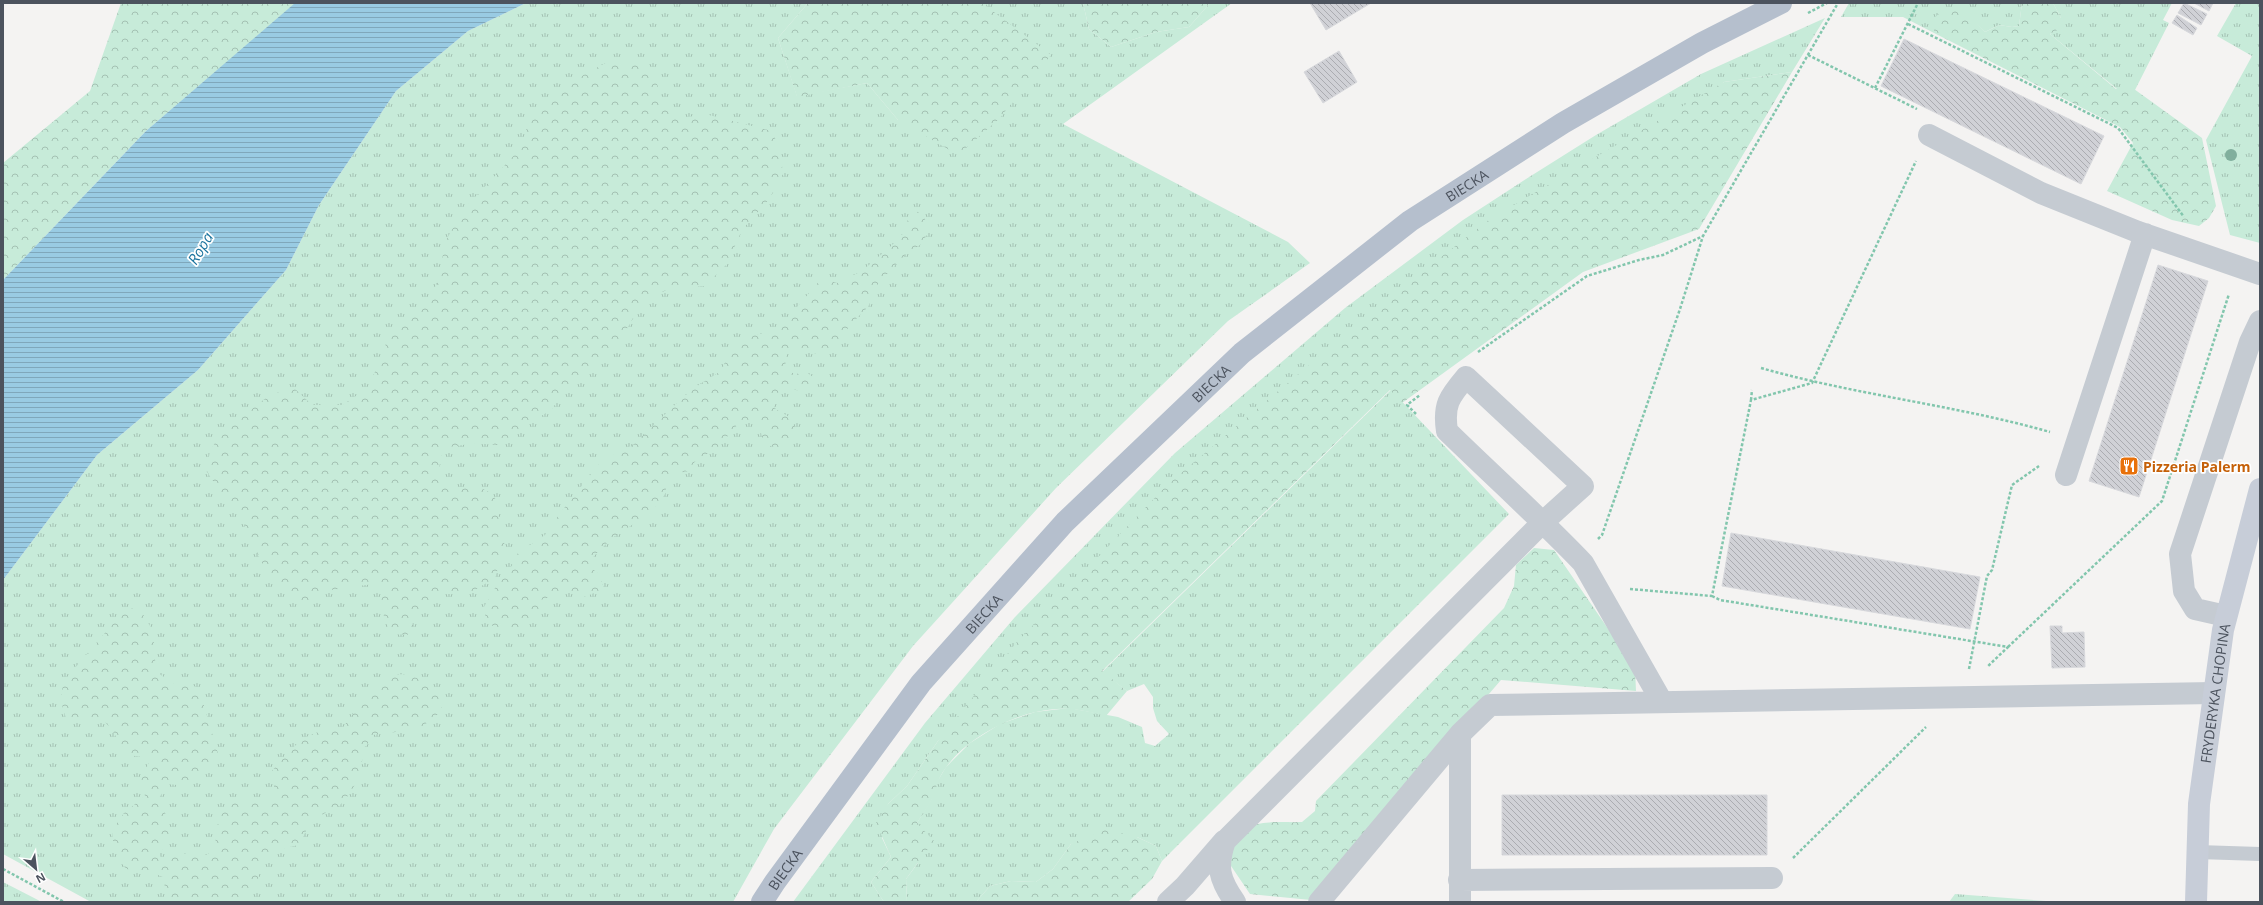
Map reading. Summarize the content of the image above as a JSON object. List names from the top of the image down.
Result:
{
  "streets": {
    "main road": ["BIECKA"],
    "street": ["FRYDERYKA CHOPINA"]
  },
  "water": ["Ropa"],
  "places": {
    "restaurant": ["Pizzeria Palerm"]
  },
  "north": "bottom right"
}
